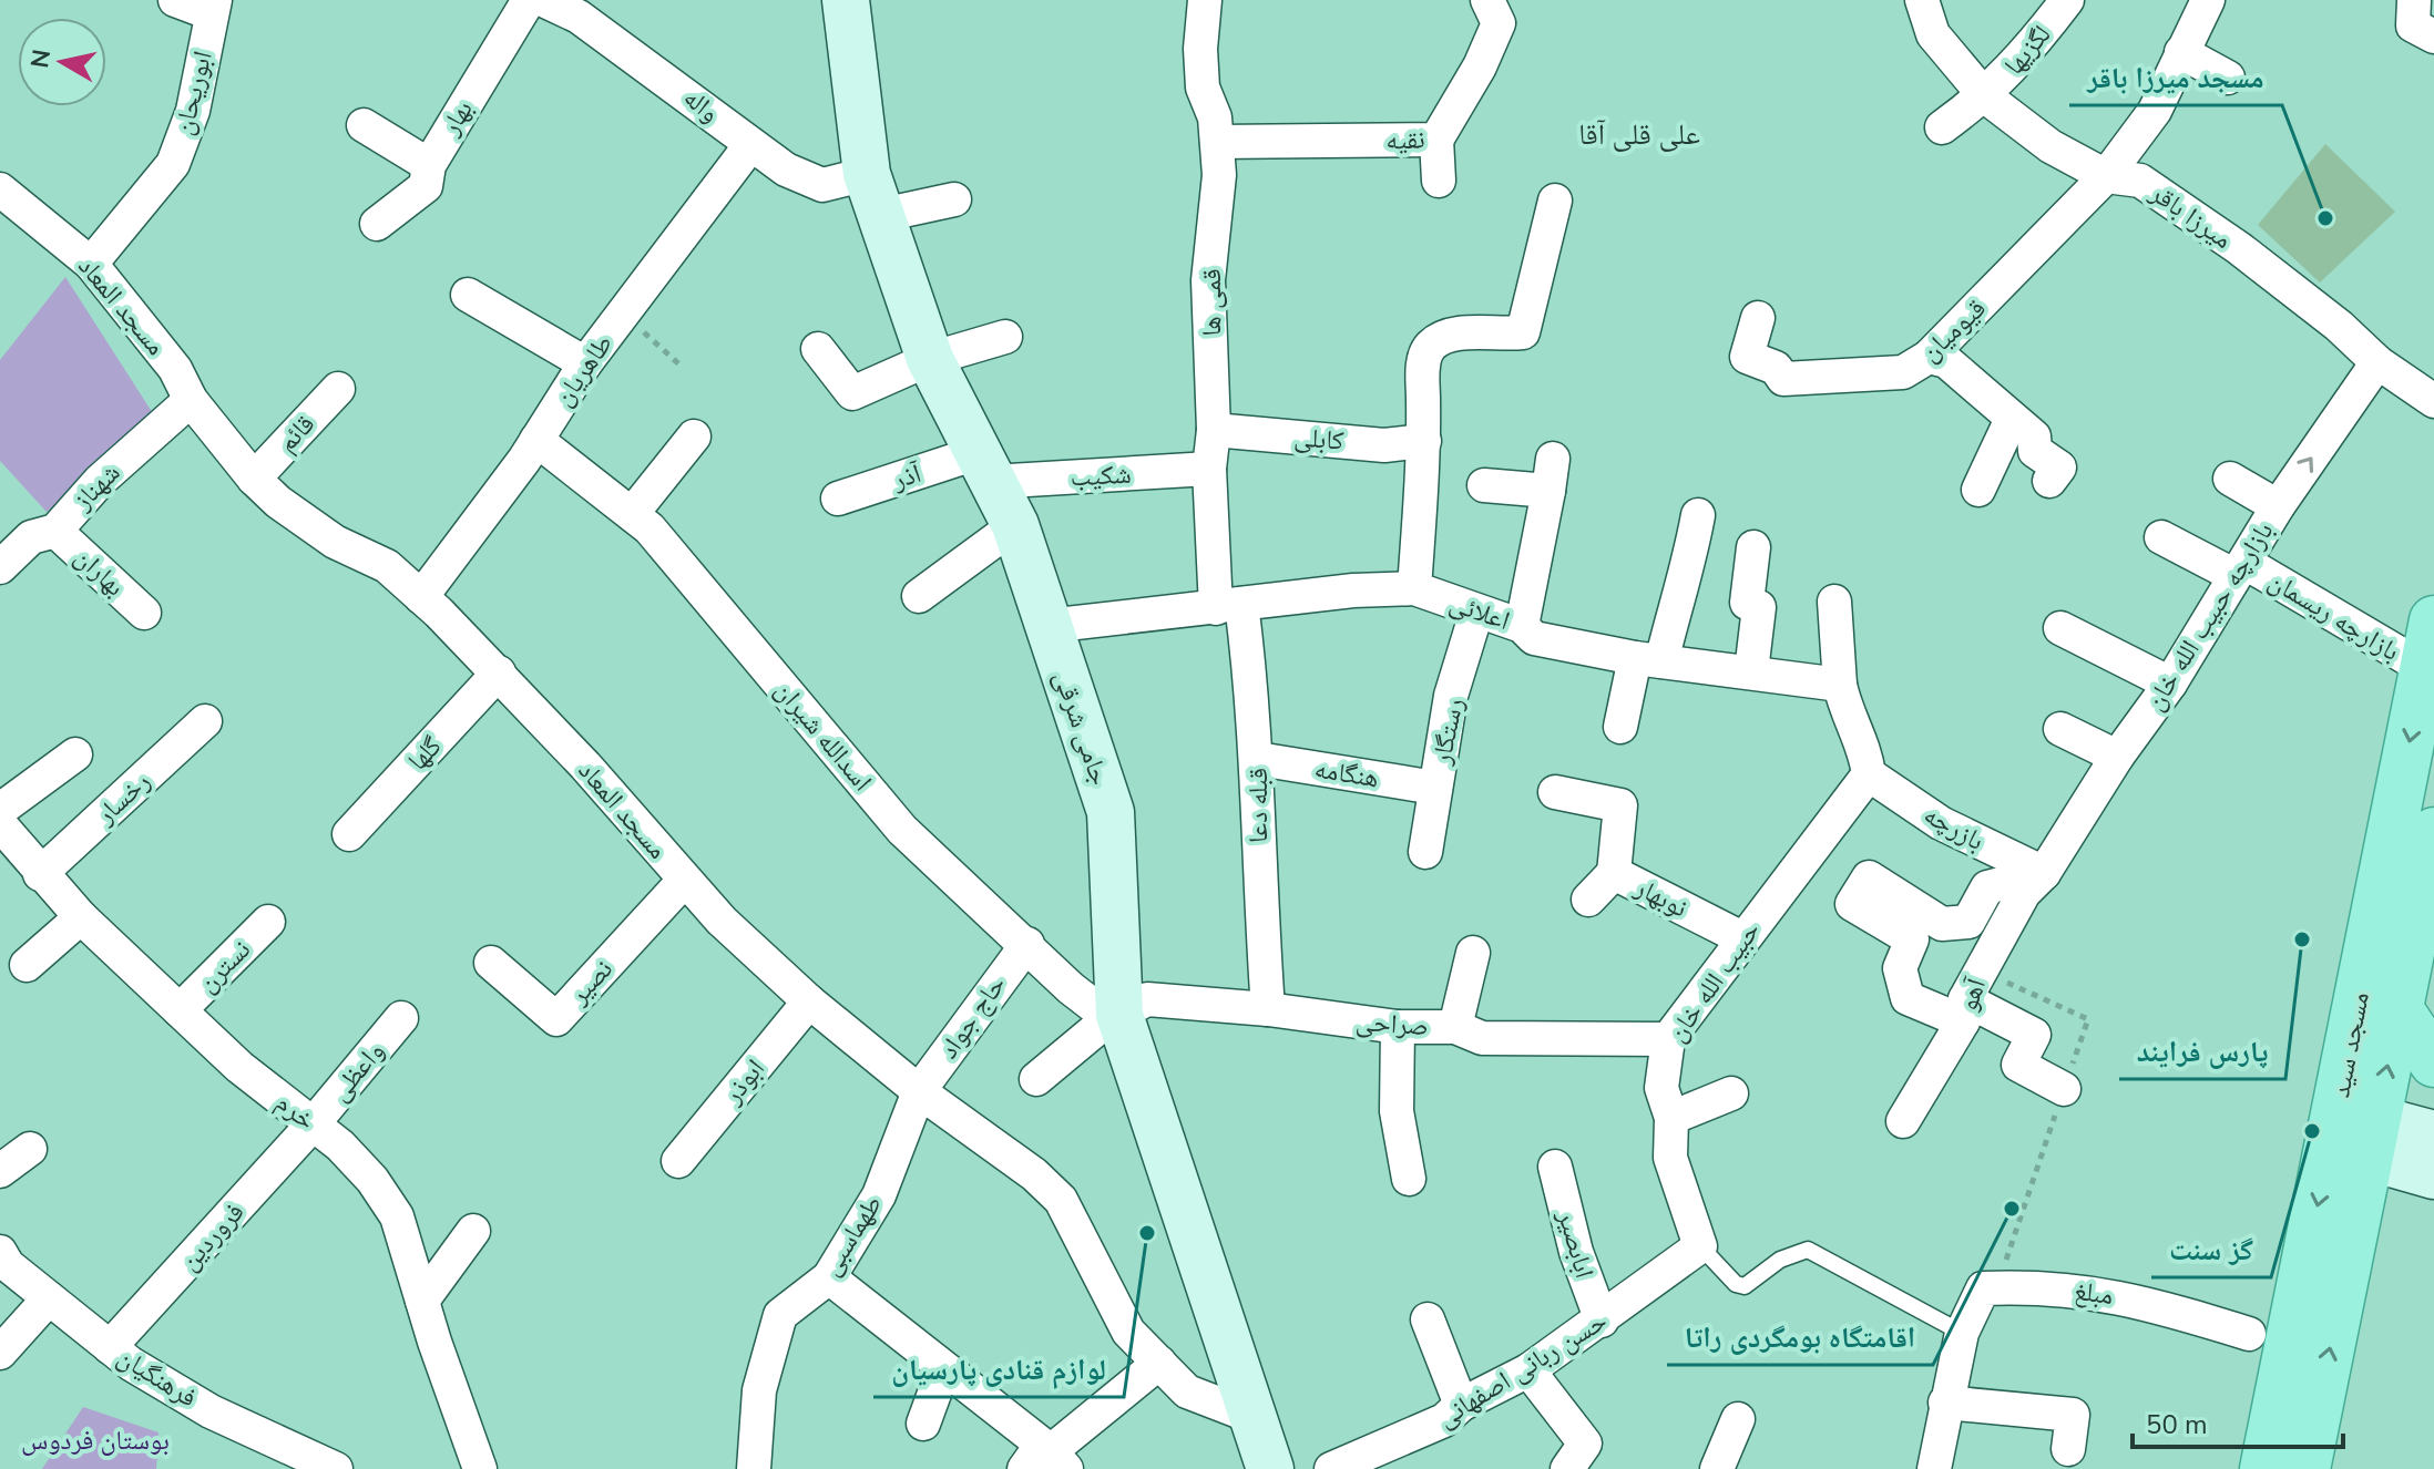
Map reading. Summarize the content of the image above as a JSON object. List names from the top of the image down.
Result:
{
  "streets": {
    "main road": ["مسجد سید"],
    "street": [
      "لگزیها",
      "ابوریحان",
      "واله",
      "بهار",
      "نقیه",
      "میرزا باقر",
      "قمی ها",
      "مسجد المعاد",
      "قیومیان",
      "طاهریان",
      "قائم",
      "کابلی",
      "شکیب",
      "آذر",
      "شهناز",
      "بهاران",
      "اعلائی",
      "بازارچه حبیب الله خان",
      "بازارچه ریسمان",
      "جامی شرقی",
      "رستگار",
      "اسدالله شیران",
      "گلها",
      "هنگامه",
      "رخسار",
      "قبله دعا",
      "بازرچه",
      "نوبهار",
      "نسترن",
      "نصیر",
      "حبیب الله خان",
      "آهو",
      "حاج جواد",
      "صراحی",
      "واعظی",
      "ابوذر",
      "خرم",
      "طهماسبی",
      "فروردین",
      "ابابصیر",
      "مبلغ",
      "حسن ربانی اصفهانی",
      "فرهنگیان"
    ]
  },
  "crossings": [
    ["لگزیها", "میرزا باقر"],
    ["ابوریحان", "مسجد المعاد"],
    ["واله", "طاهریان"],
    ["واله", "جامی شرقی"],
    ["نقیه", "قمی ها"],
    ["میرزا باقر", "قیومیان"],
    ["میرزا باقر", "بازارچه حبیب الله خان"],
    ["قمی ها", "کابلی"],
    ["قمی ها", "شکیب"],
    ["قمی ها", "اعلائی"],
    ["قمی ها", "قبله دعا"],
    ["مسجد المعاد", "طاهریان"],
    ["مسجد المعاد", "قائم"],
    ["مسجد المعاد", "شهناز"],
    ["مسجد المعاد", "جامی شرقی"],
    ["مسجد المعاد", "گلها"],
    ["مسجد المعاد", "نصیر"],
    ["مسجد المعاد", "حاج جواد"],
    ["مسجد المعاد", "ابوذر"],
    ["مسجد المعاد", "طهماسبی"],
    ["طاهریان", "اسدالله شیران"],
    ["شکیب", "آذر"],
    ["شکیب", "جامی شرقی"],
    ["آذر", "جامی شرقی"],
    ["شهناز", "بهاران"],
    ["اعلائی", "جامی شرقی"],
    ["اعلائی", "رستگار"],
    ["اعلائی", "قبله دعا"],
    ["بازارچه حبیب الله خان", "بازارچه ریسمان"],
    ["بازارچه حبیب الله خان", "بازرچه"],
    ["بازارچه حبیب الله خان", "آهو"],
    ["بازارچه ریسمان", "مسجد سید"],
    ["جامی شرقی", "اسدالله شیران"],
    ["جامی شرقی", "صراحی"],
    ["رستگار", "هنگامه"],
    ["اسدالله شیران", "حاج جواد"],
    ["اسدالله شیران", "صراحی"],
    ["هنگامه", "قبله دعا"],
    ["رخسار", "خرم"],
    ["قبله دعا", "صراحی"],
    ["بازرچه", "حبیب الله خان"],
    ["بازرچه", "آهو"],
    ["نوبهار", "حبیب الله خان"],
    ["نسترن", "خرم"],
    ["حبیب الله خان", "صراحی"],
    ["حبیب الله خان", "حسن ربانی اصفهانی"],
    ["حاج جواد", "طهماسبی"],
    ["واعظی", "خرم"],
    ["واعظی", "فروردین"],
    ["خرم", "فروردین"],
    ["فروردین", "فرهنگیان"],
    ["ابابصیر", "حسن ربانی اصفهانی"]
  ],
  "districts": ["علی قلی آقا"],
  "parks": ["بوستان فردوس"],
  "places": [
    "مسجد میرزا باقر",
    "پارس فرایند",
    "گز سنت",
    "اقامتگاه بومگردی راتا",
    "لوازم قنادی پارسیان"
  ],
  "scale_bar": "50 m",
  "north": "left"
}
